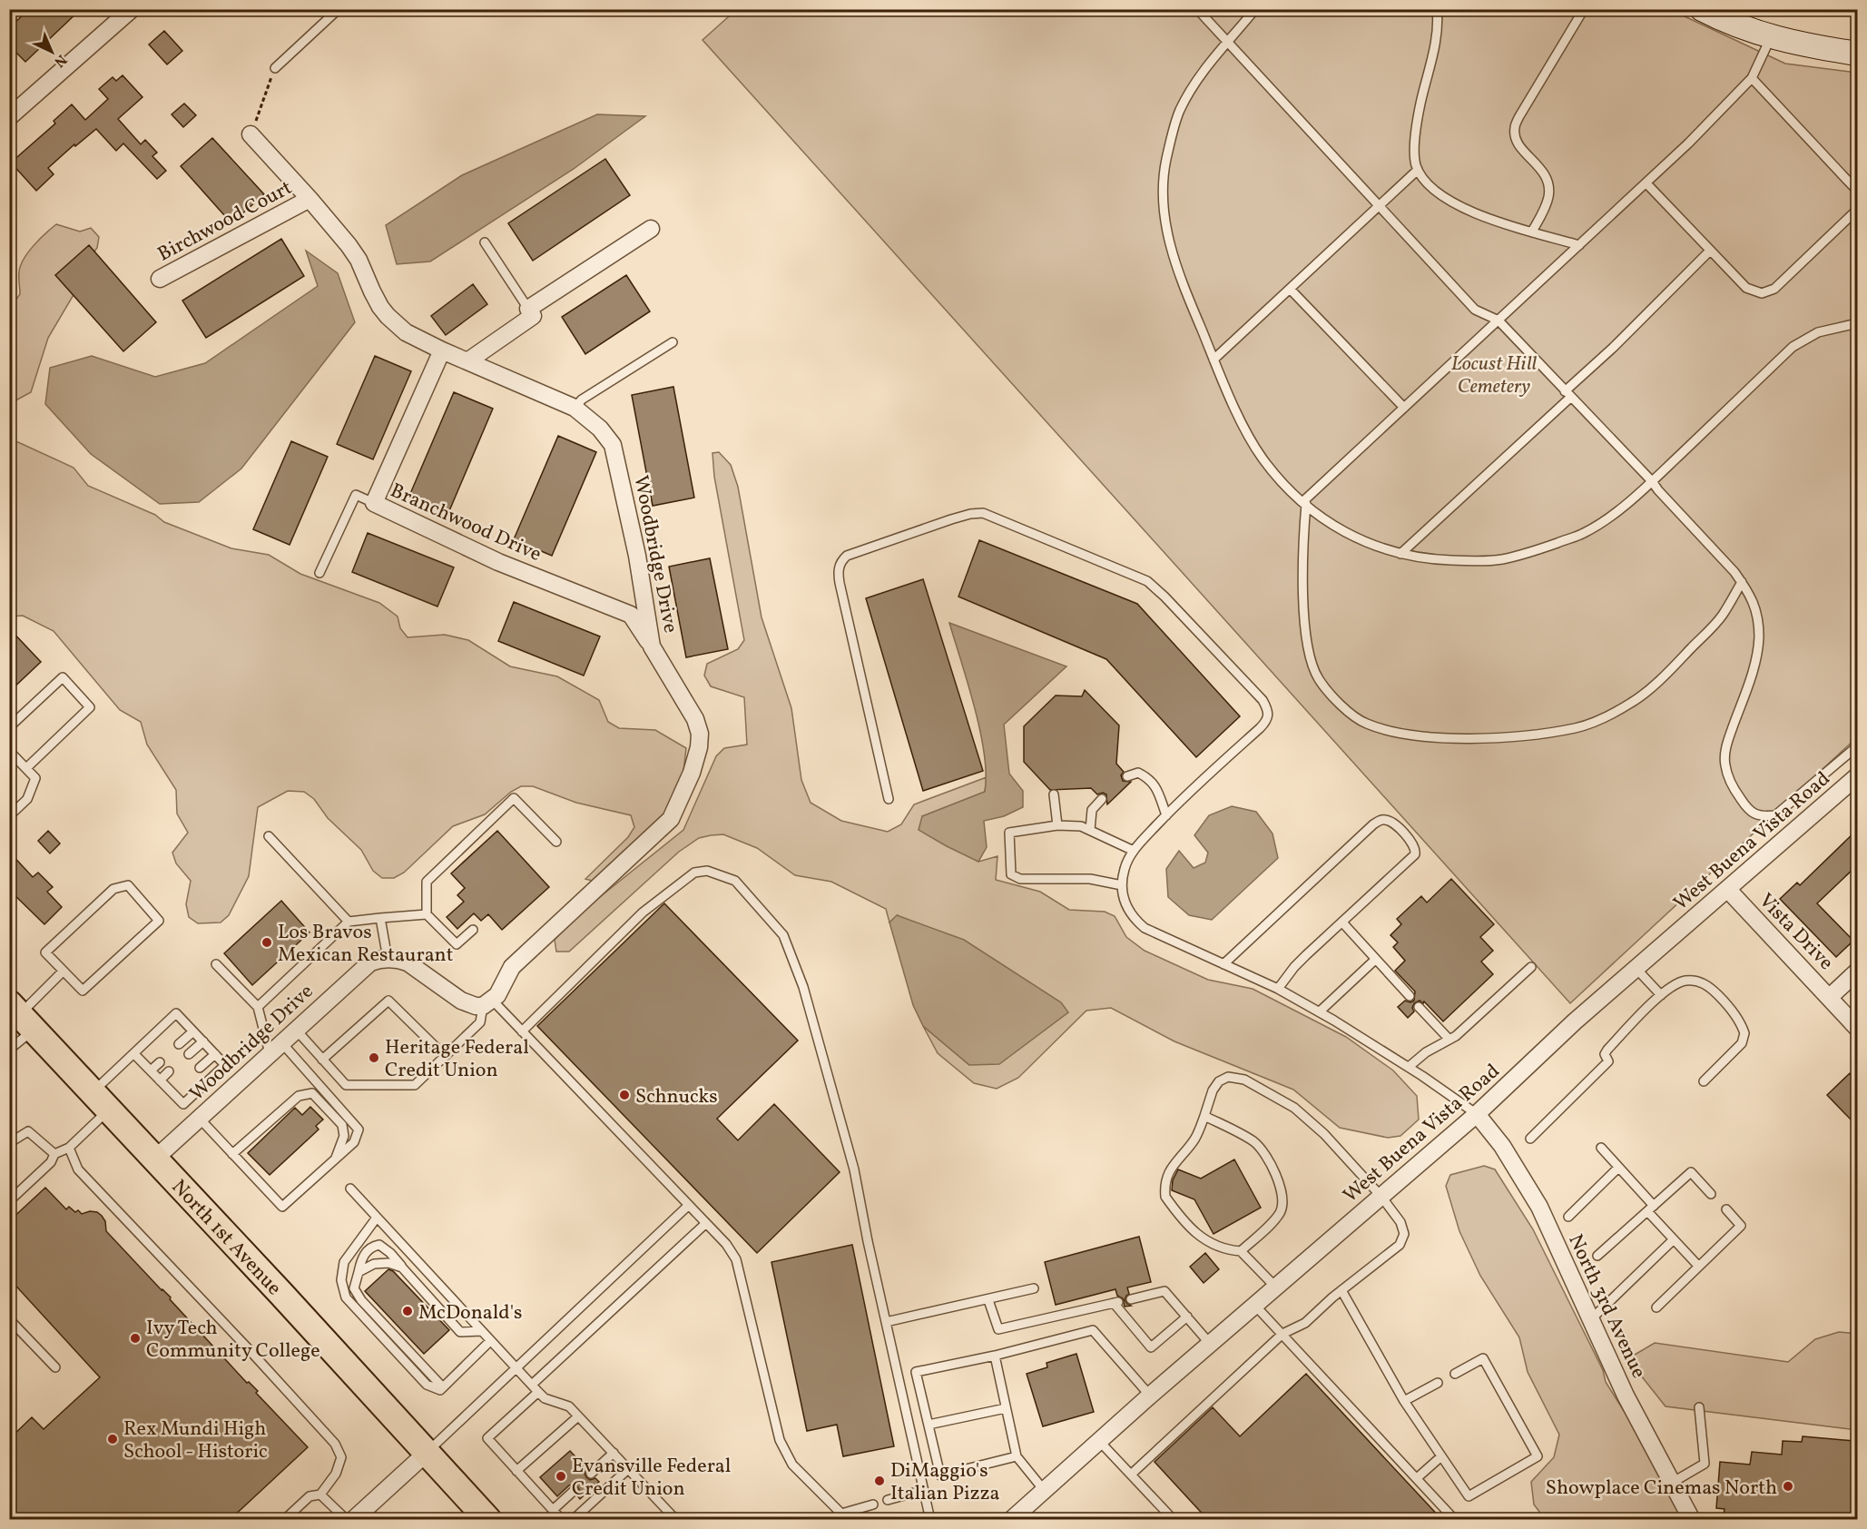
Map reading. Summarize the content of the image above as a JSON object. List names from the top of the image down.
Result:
{
  "streets": {
    "main road": ["North 1st Avenue"],
    "street": [
      "Birchwood Court",
      "Branchwood Drive",
      "Woodbridge Drive",
      "West Buena Vista Road",
      "Vista Drive",
      "North 3rd Avenue"
    ]
  },
  "crossings": [
    ["Birchwood Court", "Woodbridge Drive"],
    ["Branchwood Drive", "Woodbridge Drive"],
    ["Woodbridge Drive", "North 1st Avenue"],
    ["West Buena Vista Road", "Vista Drive"],
    ["West Buena Vista Road", "North 3rd Avenue"]
  ],
  "parks": ["Locust Hill Cemetery"],
  "places": [
    "Los Bravos Mexican Restaurant",
    "Heritage Federal Credit Union",
    "Schnucks",
    "McDonald's",
    "Ivy Tech Community College",
    "Rex Mundi High School - Historic",
    "Evansville Federal Credit Union",
    "DiMaggio's Italian Pizza",
    "Showplace Cinemas North"
  ],
  "north": "bottom right"
}
